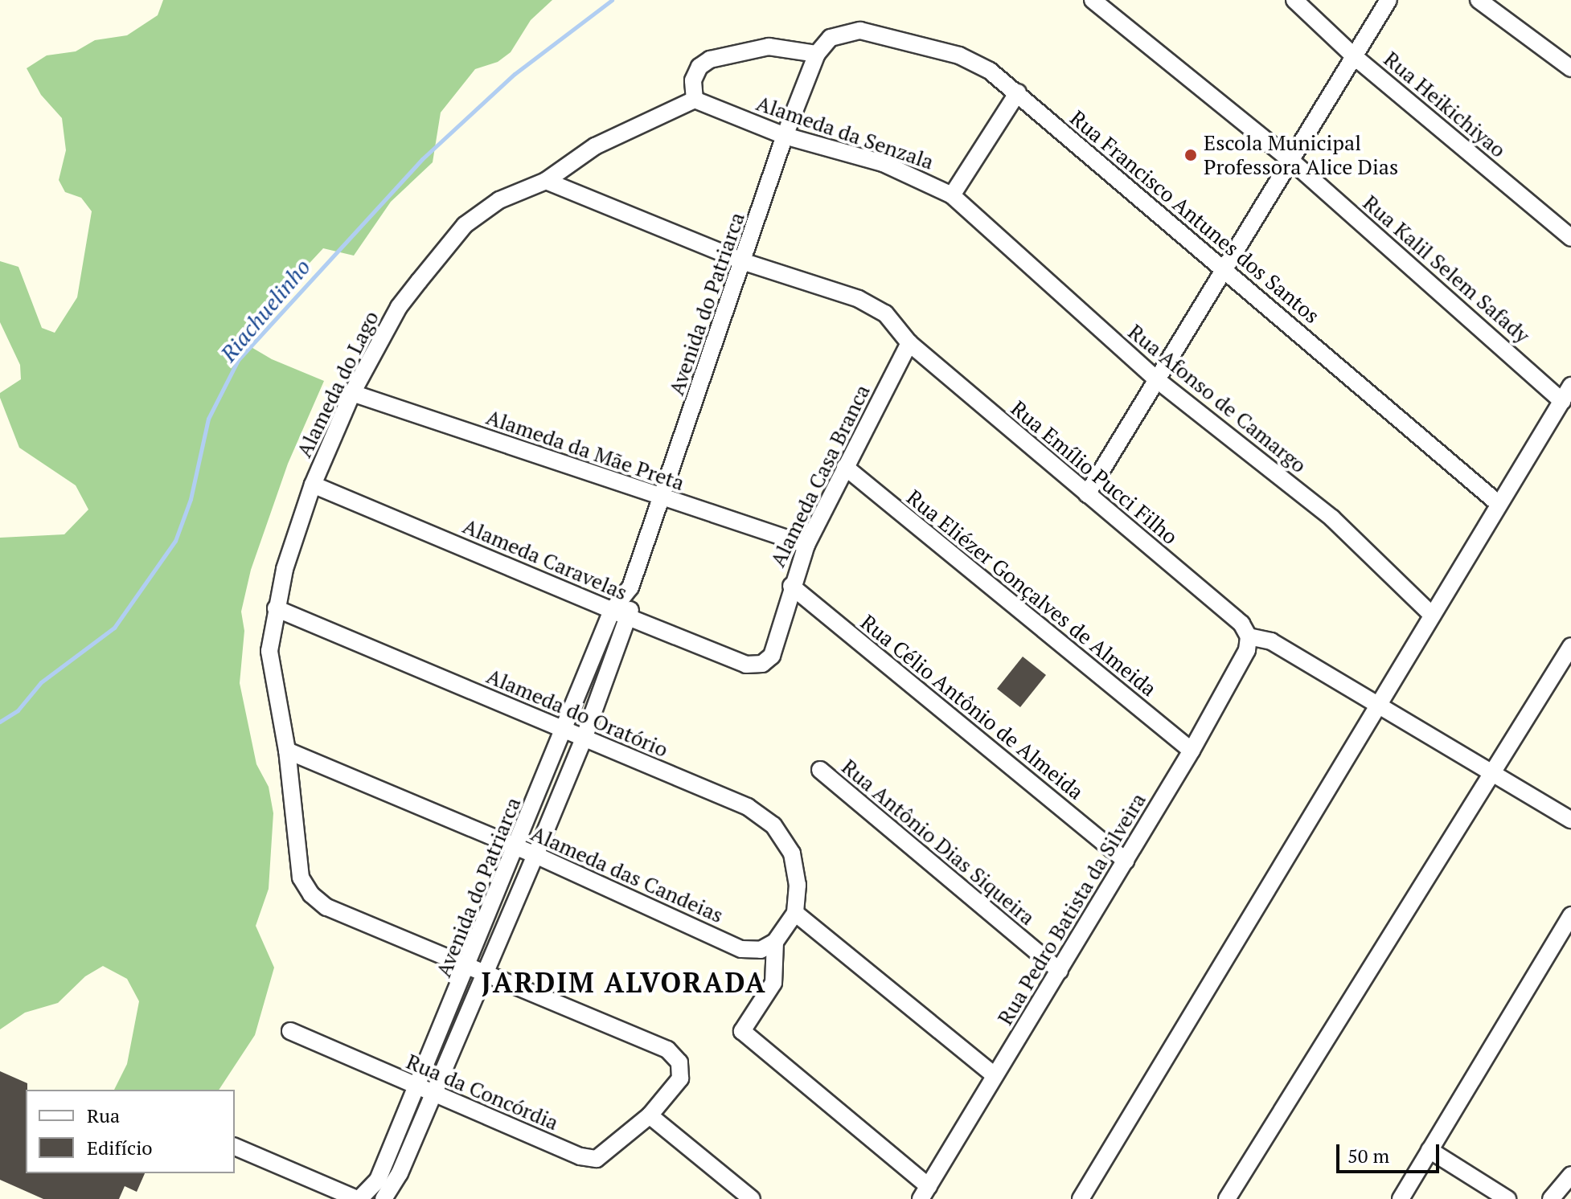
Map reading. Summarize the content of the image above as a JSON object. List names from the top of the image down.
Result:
{
  "streets": {
    "street": [
      "Rua Heikichiyao",
      "Alameda da Senzala",
      "Rua Francisco Antunes dos Santos",
      "Rua Kalil Selem Safady",
      "Avenida do Patriarca",
      "Alameda do Lago",
      "Rua Afonso de Camargo",
      "Alameda da Mãe Preta",
      "Rua Emílio Pucci Filho",
      "Alameda Casa Branca",
      "Alameda Caravelas",
      "Rua Eliézer Gonçalves de Almeida",
      "Rua Célio Antônio de Almeida",
      "Alameda do Oratório",
      "Rua Antônio Dias Siqueira",
      "Alameda das Candeias",
      "Rua Pedro Batista da Silveira",
      "Rua da Concórdia"
    ]
  },
  "crossings": [
    ["Alameda da Senzala", "Avenida do Patriarca"],
    ["Alameda da Senzala", "Alameda do Lago"],
    ["Alameda da Senzala", "Rua Afonso de Camargo"],
    ["Rua Francisco Antunes dos Santos", "Avenida do Patriarca"],
    ["Avenida do Patriarca", "Alameda do Lago"],
    ["Avenida do Patriarca", "Alameda da Mãe Preta"],
    ["Avenida do Patriarca", "Rua Emílio Pucci Filho"],
    ["Avenida do Patriarca", "Alameda Caravelas"],
    ["Avenida do Patriarca", "Alameda do Oratório"],
    ["Avenida do Patriarca", "Alameda das Candeias"],
    ["Avenida do Patriarca", "Rua da Concórdia"],
    ["Alameda do Lago", "Alameda da Mãe Preta"],
    ["Alameda do Lago", "Rua Emílio Pucci Filho"],
    ["Alameda do Lago", "Alameda Caravelas"],
    ["Alameda do Lago", "Alameda do Oratório"],
    ["Alameda do Lago", "Alameda das Candeias"],
    ["Alameda da Mãe Preta", "Alameda Casa Branca"],
    ["Rua Emílio Pucci Filho", "Alameda Casa Branca"],
    ["Rua Emílio Pucci Filho", "Rua Pedro Batista da Silveira"],
    ["Alameda Casa Branca", "Alameda Caravelas"],
    ["Alameda Casa Branca", "Rua Eliézer Gonçalves de Almeida"],
    ["Alameda Casa Branca", "Rua Célio Antônio de Almeida"],
    ["Rua Eliézer Gonçalves de Almeida", "Rua Pedro Batista da Silveira"],
    ["Rua Célio Antônio de Almeida", "Rua Pedro Batista da Silveira"],
    ["Rua Antônio Dias Siqueira", "Rua Pedro Batista da Silveira"]
  ],
  "districts": ["JARDIM ALVORADA"],
  "water": ["Riachuelinho"],
  "places": ["Escola Municipal Professora Alice Dias"],
  "legend": ["Rua", "Edifício"],
  "scale_bar": "50 m"
}
